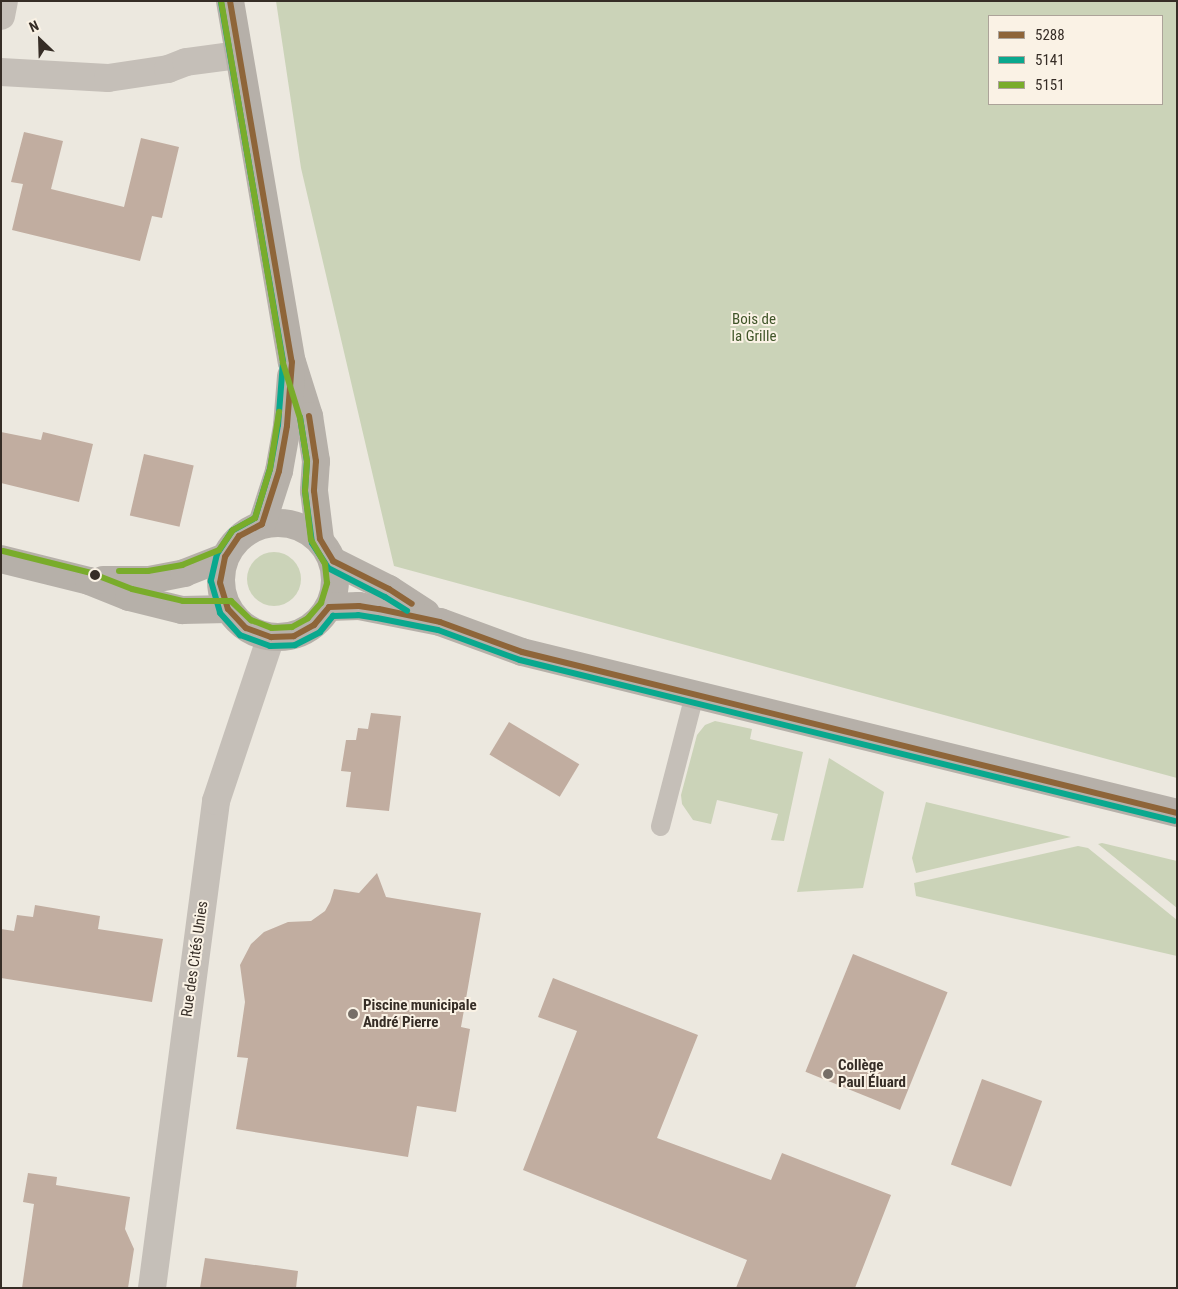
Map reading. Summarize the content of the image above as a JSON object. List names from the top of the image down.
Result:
{
  "streets": {
    "street": ["Rue des Cités Unies"]
  },
  "parks": ["Bois de la Grille"],
  "places": ["Piscine municipale André Pierre", "Collège Paul Éluard"],
  "lines": ["transit line 5288", "transit line 5141", "transit line 5151"],
  "legend": ["5288", "5141", "5151"],
  "north": "top left"
}
